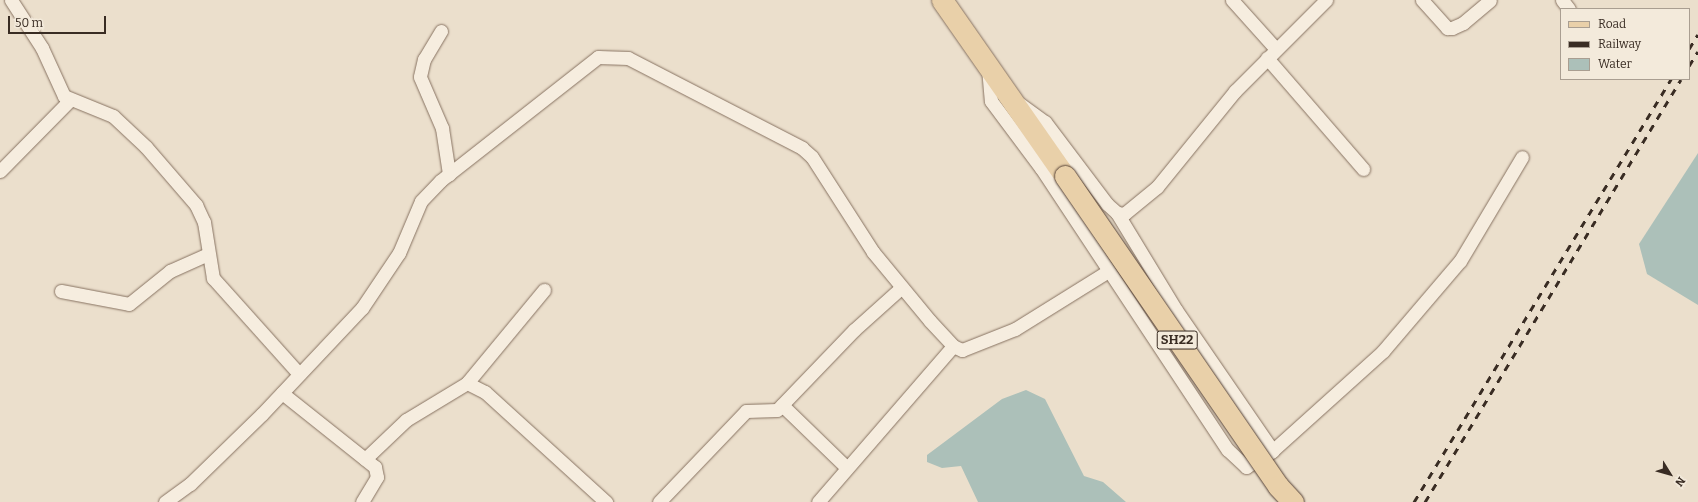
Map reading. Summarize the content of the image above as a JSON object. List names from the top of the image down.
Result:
{
  "streets": {
    "main road": ["SH22"]
  },
  "legend": ["Road", "Railway", "Water"],
  "scale_bar": "50 m",
  "north": "bottom right"
}
